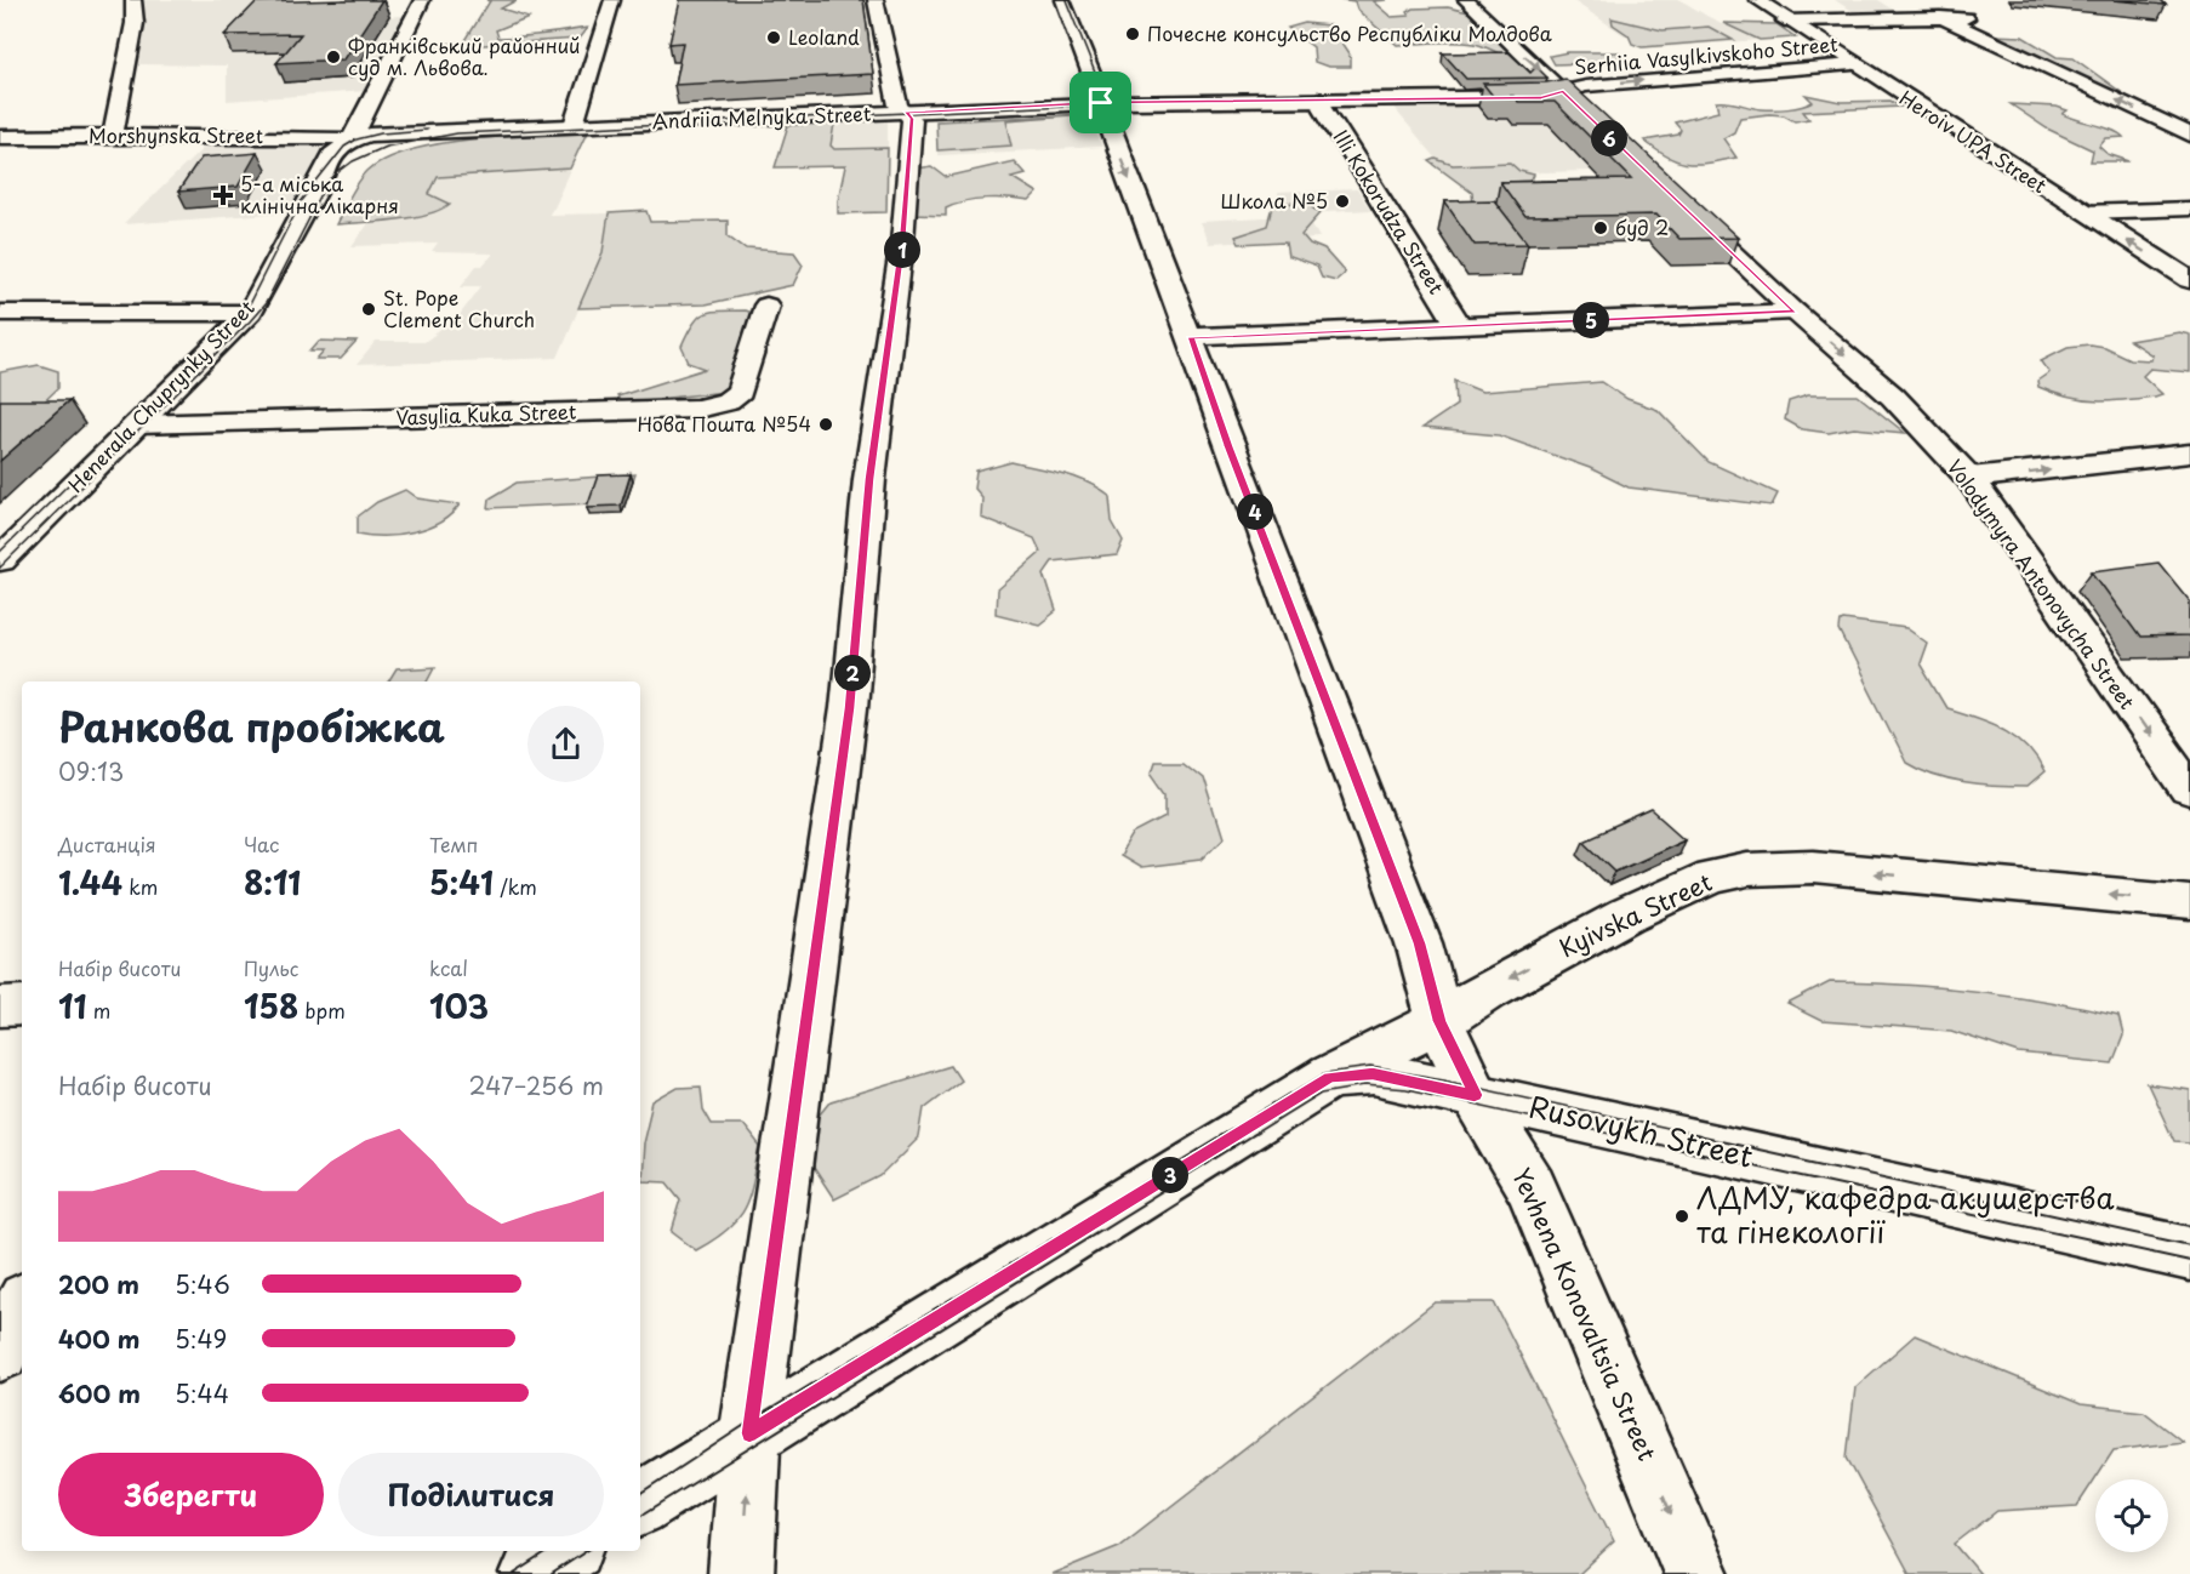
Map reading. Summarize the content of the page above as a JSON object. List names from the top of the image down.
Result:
{
  "streets": {
    "street": [
      "Serhiia Vasylkivskoho Street",
      "Andriia Melnyka Street",
      "Morshynska Street",
      "Heroiv UPA Street",
      "Illi Kokorudza Street",
      "Henerala Chuprynky Street",
      "Vasylia Kuka Street",
      "Volodymyra Antonovycha Street",
      "Kyivska Street",
      "Rusovykh Street",
      "Yevhena Konovaltsia Street"
    ]
  },
  "crossings": [
    ["Serhiia Vasylkivskoho Street", "Andriia Melnyka Street"],
    ["Serhiia Vasylkivskoho Street", "Heroiv UPA Street"],
    ["Andriia Melnyka Street", "Morshynska Street"],
    ["Andriia Melnyka Street", "Illi Kokorudza Street"],
    ["Andriia Melnyka Street", "Henerala Chuprynky Street"],
    ["Andriia Melnyka Street", "Yevhena Konovaltsia Street"],
    ["Morshynska Street", "Henerala Chuprynky Street"],
    ["Henerala Chuprynky Street", "Vasylia Kuka Street"],
    ["Kyivska Street", "Rusovykh Street"],
    ["Kyivska Street", "Yevhena Konovaltsia Street"],
    ["Rusovykh Street", "Yevhena Konovaltsia Street"]
  ],
  "one_way": ["Volodymyra Antonovycha Street", "Kyivska Street", "Yevhena Konovaltsia Street"],
  "places": {
    "other": [
      "Почесне консульство Республіки Молдова",
      "Leoland",
      "Франківський районний суд м. Львова.",
      "Школа №5",
      "буд 2",
      "St. Pope Clement Church",
      "Нова Пошта №54",
      "ЛДМУ, кафедра акушерства та гінекології"
    ],
    "health": ["5-а міська клінічна лікарня"]
  },
  "page": {
    "pins": [
      "6",
      "1",
      "5",
      "4",
      "2",
      "3"
    ],
    "heading": ["Ранкова пробіжка", "09:13"],
    "stats": [
      ["Дистанція", "1.44 km"],
      ["Час", "8:11"],
      ["Темп", "5:41 /km"],
      ["Набір висоти", "11 m"],
      ["Пульс", "158 bpm"],
      ["kcal", "103"]
    ],
    "chart": ["Набір висоти", "247–256 m"],
    "list": [
      {
        "name": "200 m",
        "note": "5:46"
      },
      {
        "name": "400 m",
        "note": "5:49"
      },
      {
        "name": "600 m",
        "note": "5:44"
      }
    ],
    "buttons": ["Зберегти", "Поділитися"]
  }
}
